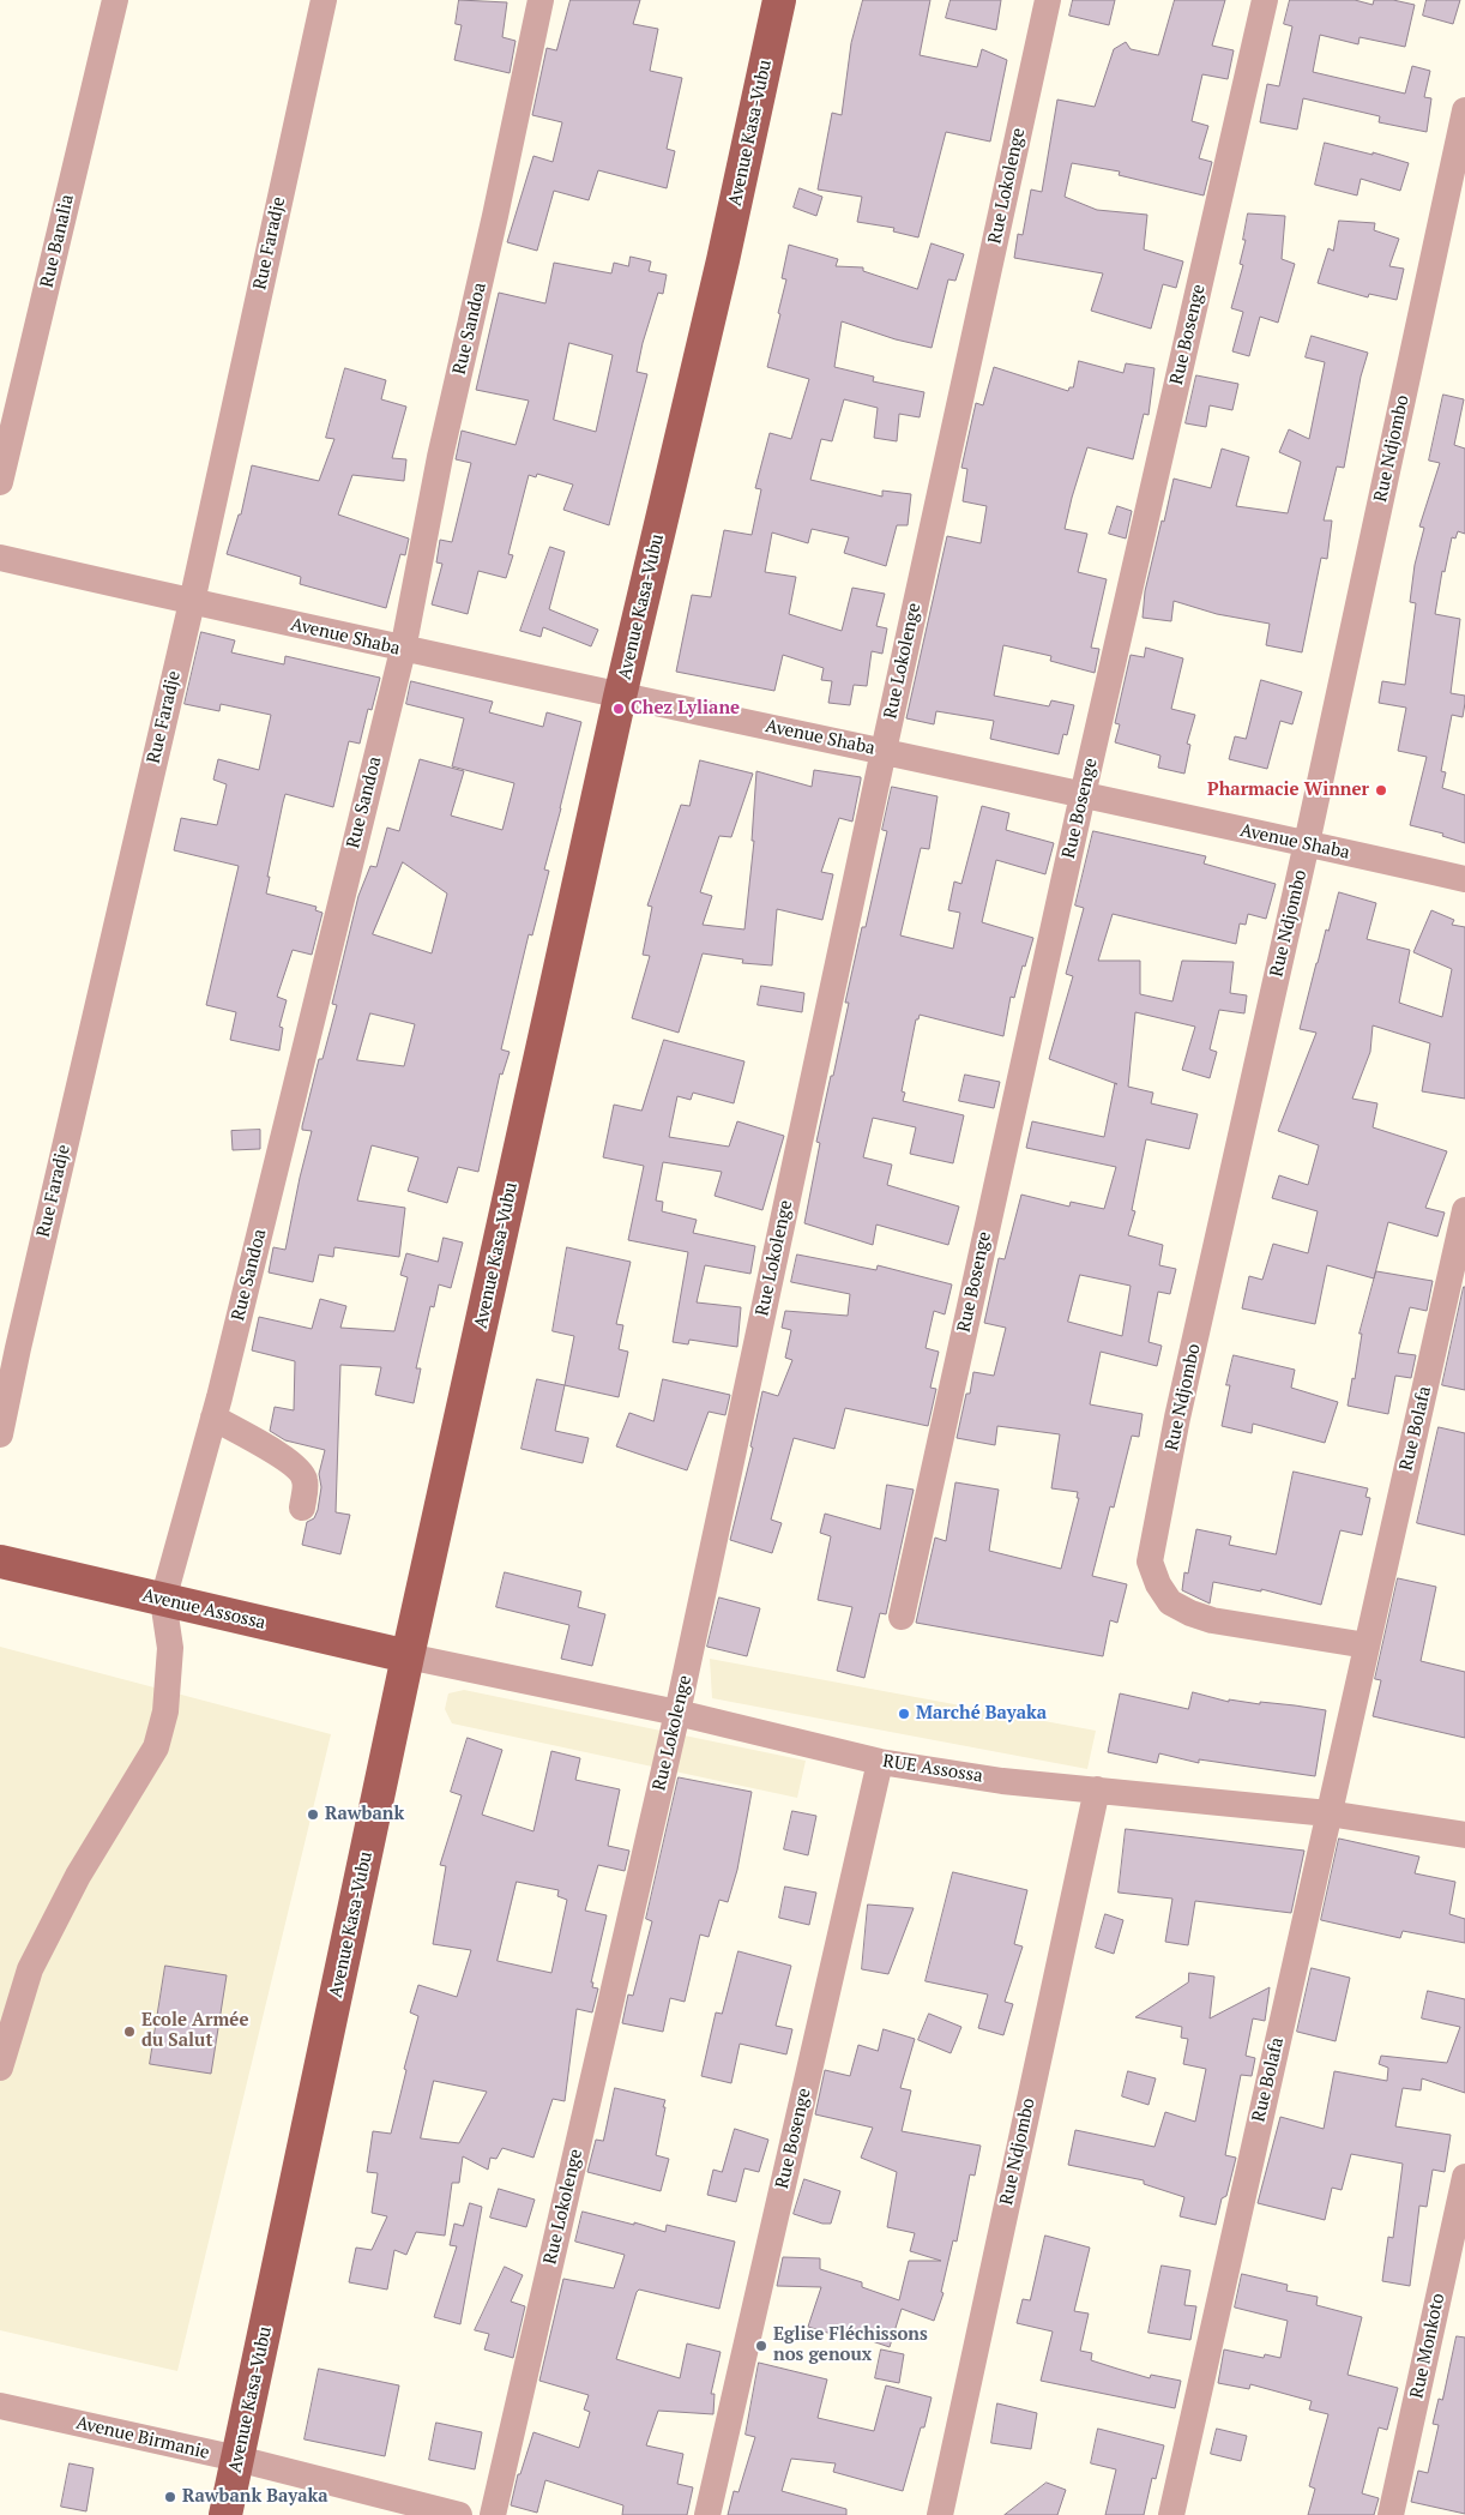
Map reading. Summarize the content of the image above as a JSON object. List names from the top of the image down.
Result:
{
  "streets": {
    "main road": ["Avenue Kasa-Vubu", "Avenue Assossa"],
    "street": [
      "Rue Lokolenge",
      "Rue Banalia",
      "Rue Faradje",
      "Rue Sandoa",
      "Rue Bosenge",
      "Rue Ndjombo",
      "Avenue Shaba",
      "Rue Bolafa",
      "RUE Assossa",
      "Rue Monkoto",
      "Avenue Birmanie"
    ]
  },
  "crossings": [
    ["Avenue Kasa-Vubu", "Avenue Shaba"],
    ["Avenue Kasa-Vubu", "Avenue Assossa"],
    ["Avenue Kasa-Vubu", "RUE Assossa"],
    ["Avenue Kasa-Vubu", "Avenue Birmanie"],
    ["Rue Lokolenge", "Avenue Shaba"],
    ["Rue Lokolenge", "RUE Assossa"],
    ["Rue Faradje", "Avenue Shaba"],
    ["Rue Sandoa", "Avenue Shaba"],
    ["Rue Sandoa", "Avenue Assossa"],
    ["Rue Bosenge", "Avenue Shaba"],
    ["Rue Bosenge", "RUE Assossa"],
    ["Rue Ndjombo", "Avenue Shaba"],
    ["Rue Ndjombo", "Rue Bolafa"],
    ["Rue Ndjombo", "RUE Assossa"],
    ["Rue Bolafa", "RUE Assossa"],
    ["Avenue Assossa", "RUE Assossa"]
  ],
  "places": [
    "Chez Lyliane",
    "Pharmacie Winner",
    "Marché Bayaka",
    "Rawbank",
    "Ecole Armée du Salut",
    "Eglise Fléchissons nos genoux",
    "Rawbank Bayaka"
  ]
}
